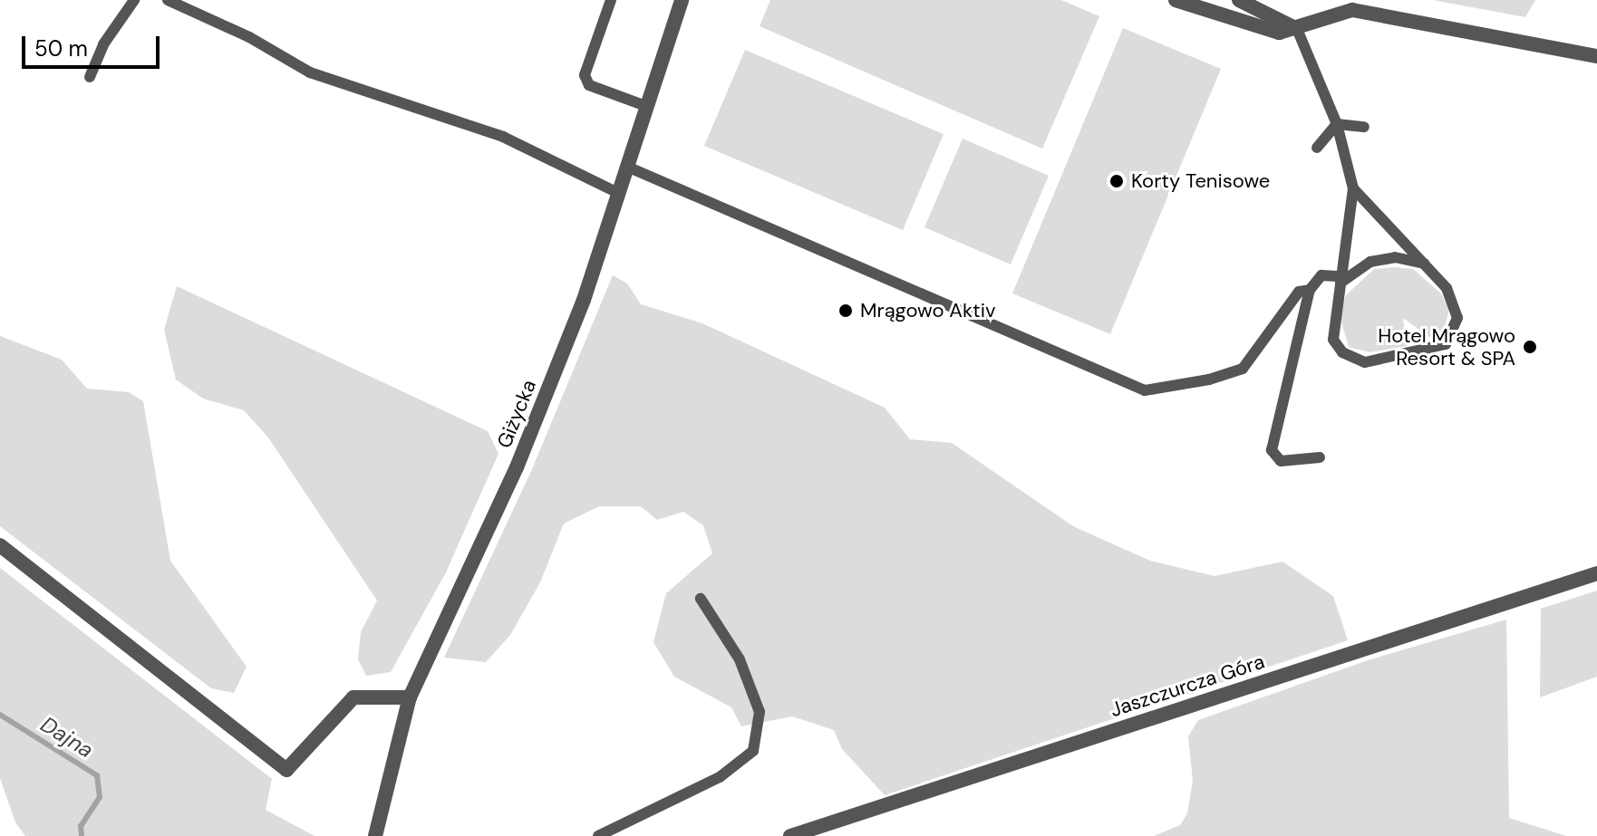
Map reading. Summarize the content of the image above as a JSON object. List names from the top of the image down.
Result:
{
  "streets": {
    "street": ["Giżycka", "Jaszczurcza Góra"]
  },
  "water": ["Dajna"],
  "places": ["Korty Tenisowe", "Mrągowo Aktiv", "Hotel Mrągowo Resort & SPA"],
  "scale_bar": "50 m"
}
